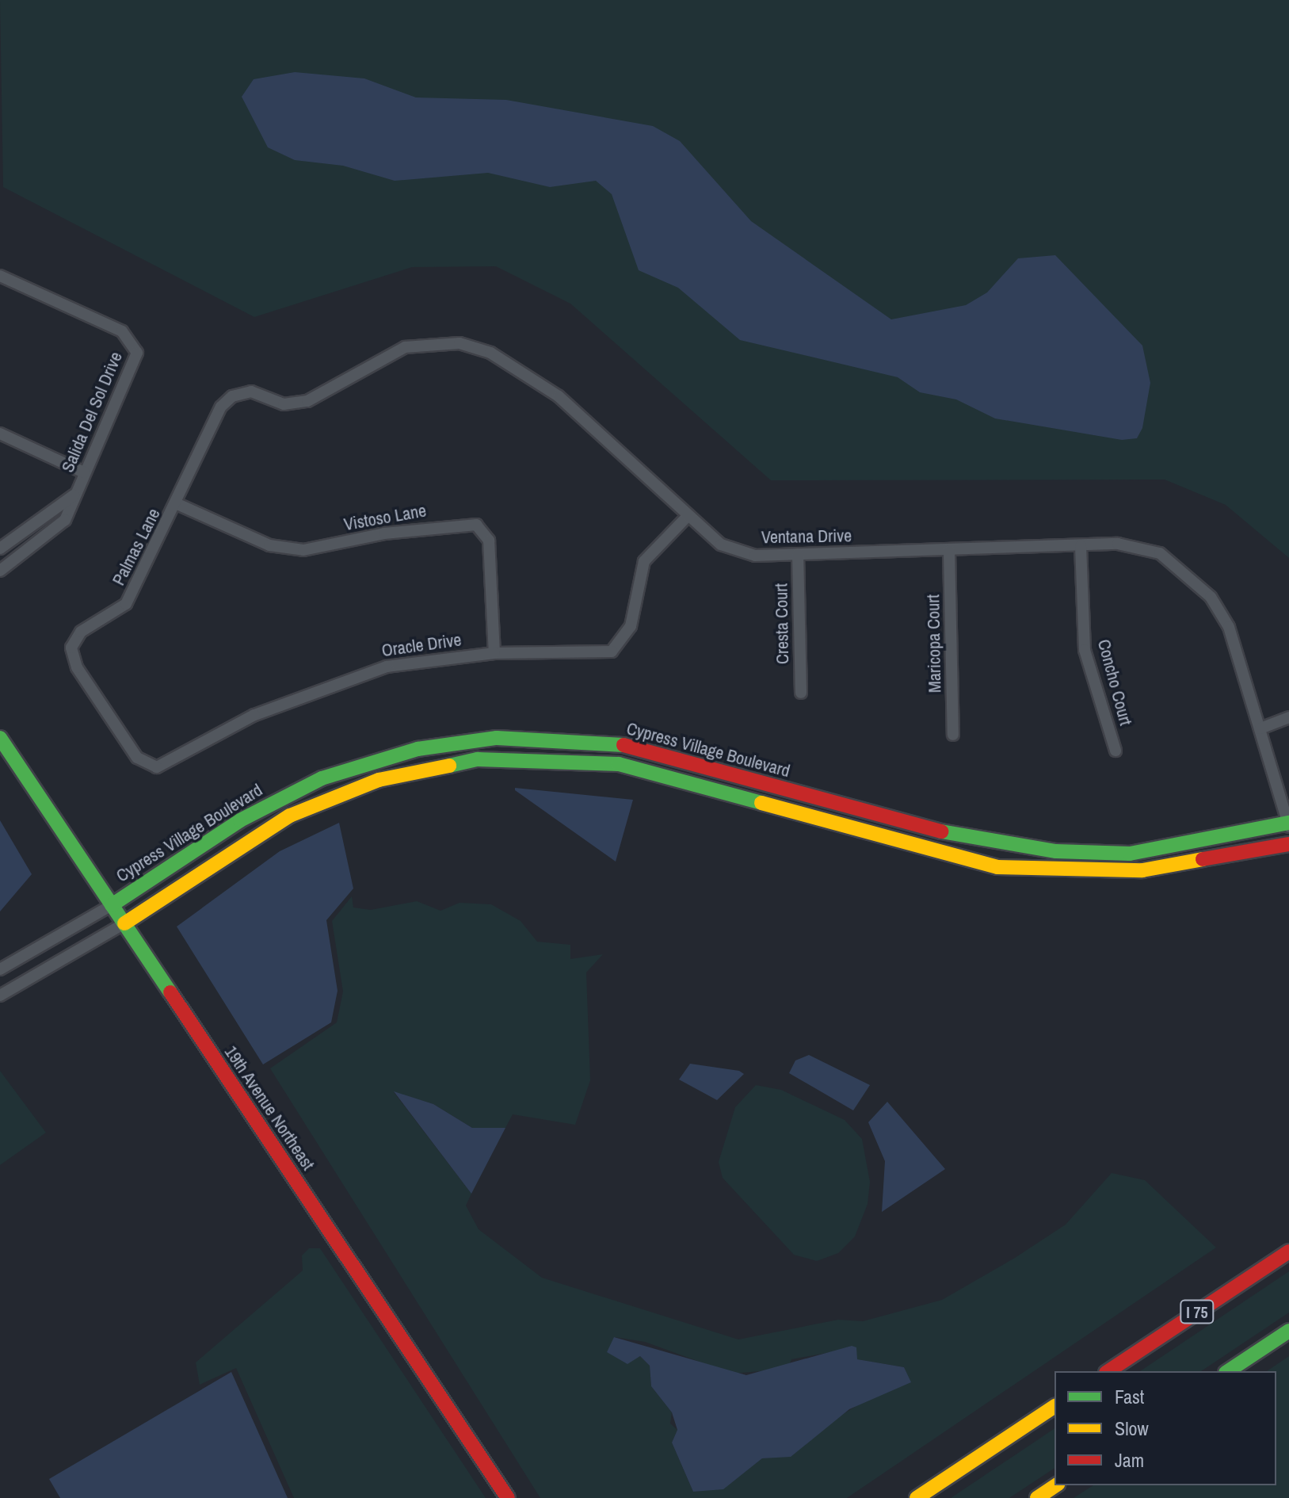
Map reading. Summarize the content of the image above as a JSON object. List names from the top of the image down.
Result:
{
  "streets": {
    "main road": ["Cypress Village Boulevard", "19th Avenue Northeast", "I 75"],
    "street": [
      "Salida Del Sol Drive",
      "Vistoso Lane",
      "Ventana Drive",
      "Palmas Lane",
      "Cresta Court",
      "Maricopa Court",
      "Oracle Drive",
      "Concho Court"
    ]
  },
  "crossings": [
    ["Vistoso Lane", "Palmas Lane"],
    ["Vistoso Lane", "Oracle Drive"],
    ["Ventana Drive", "Palmas Lane"],
    ["Ventana Drive", "Cresta Court"],
    ["Ventana Drive", "Maricopa Court"],
    ["Ventana Drive", "Oracle Drive"],
    ["Ventana Drive", "Concho Court"],
    ["Ventana Drive", "Cypress Village Boulevard"],
    ["Palmas Lane", "Oracle Drive"],
    ["Cypress Village Boulevard", "19th Avenue Northeast"]
  ],
  "legend": ["Fast", "Slow", "Jam"]
}
